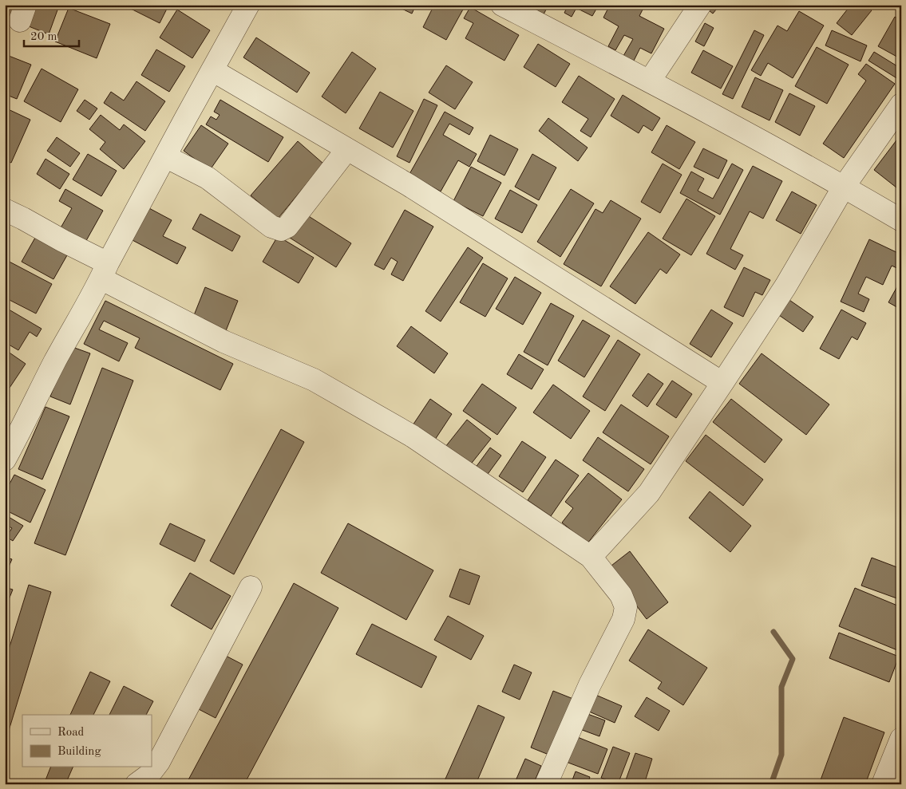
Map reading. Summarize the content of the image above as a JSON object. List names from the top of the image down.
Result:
{
  "legend": ["Road", "Building"],
  "scale_bar": "20 m"
}
